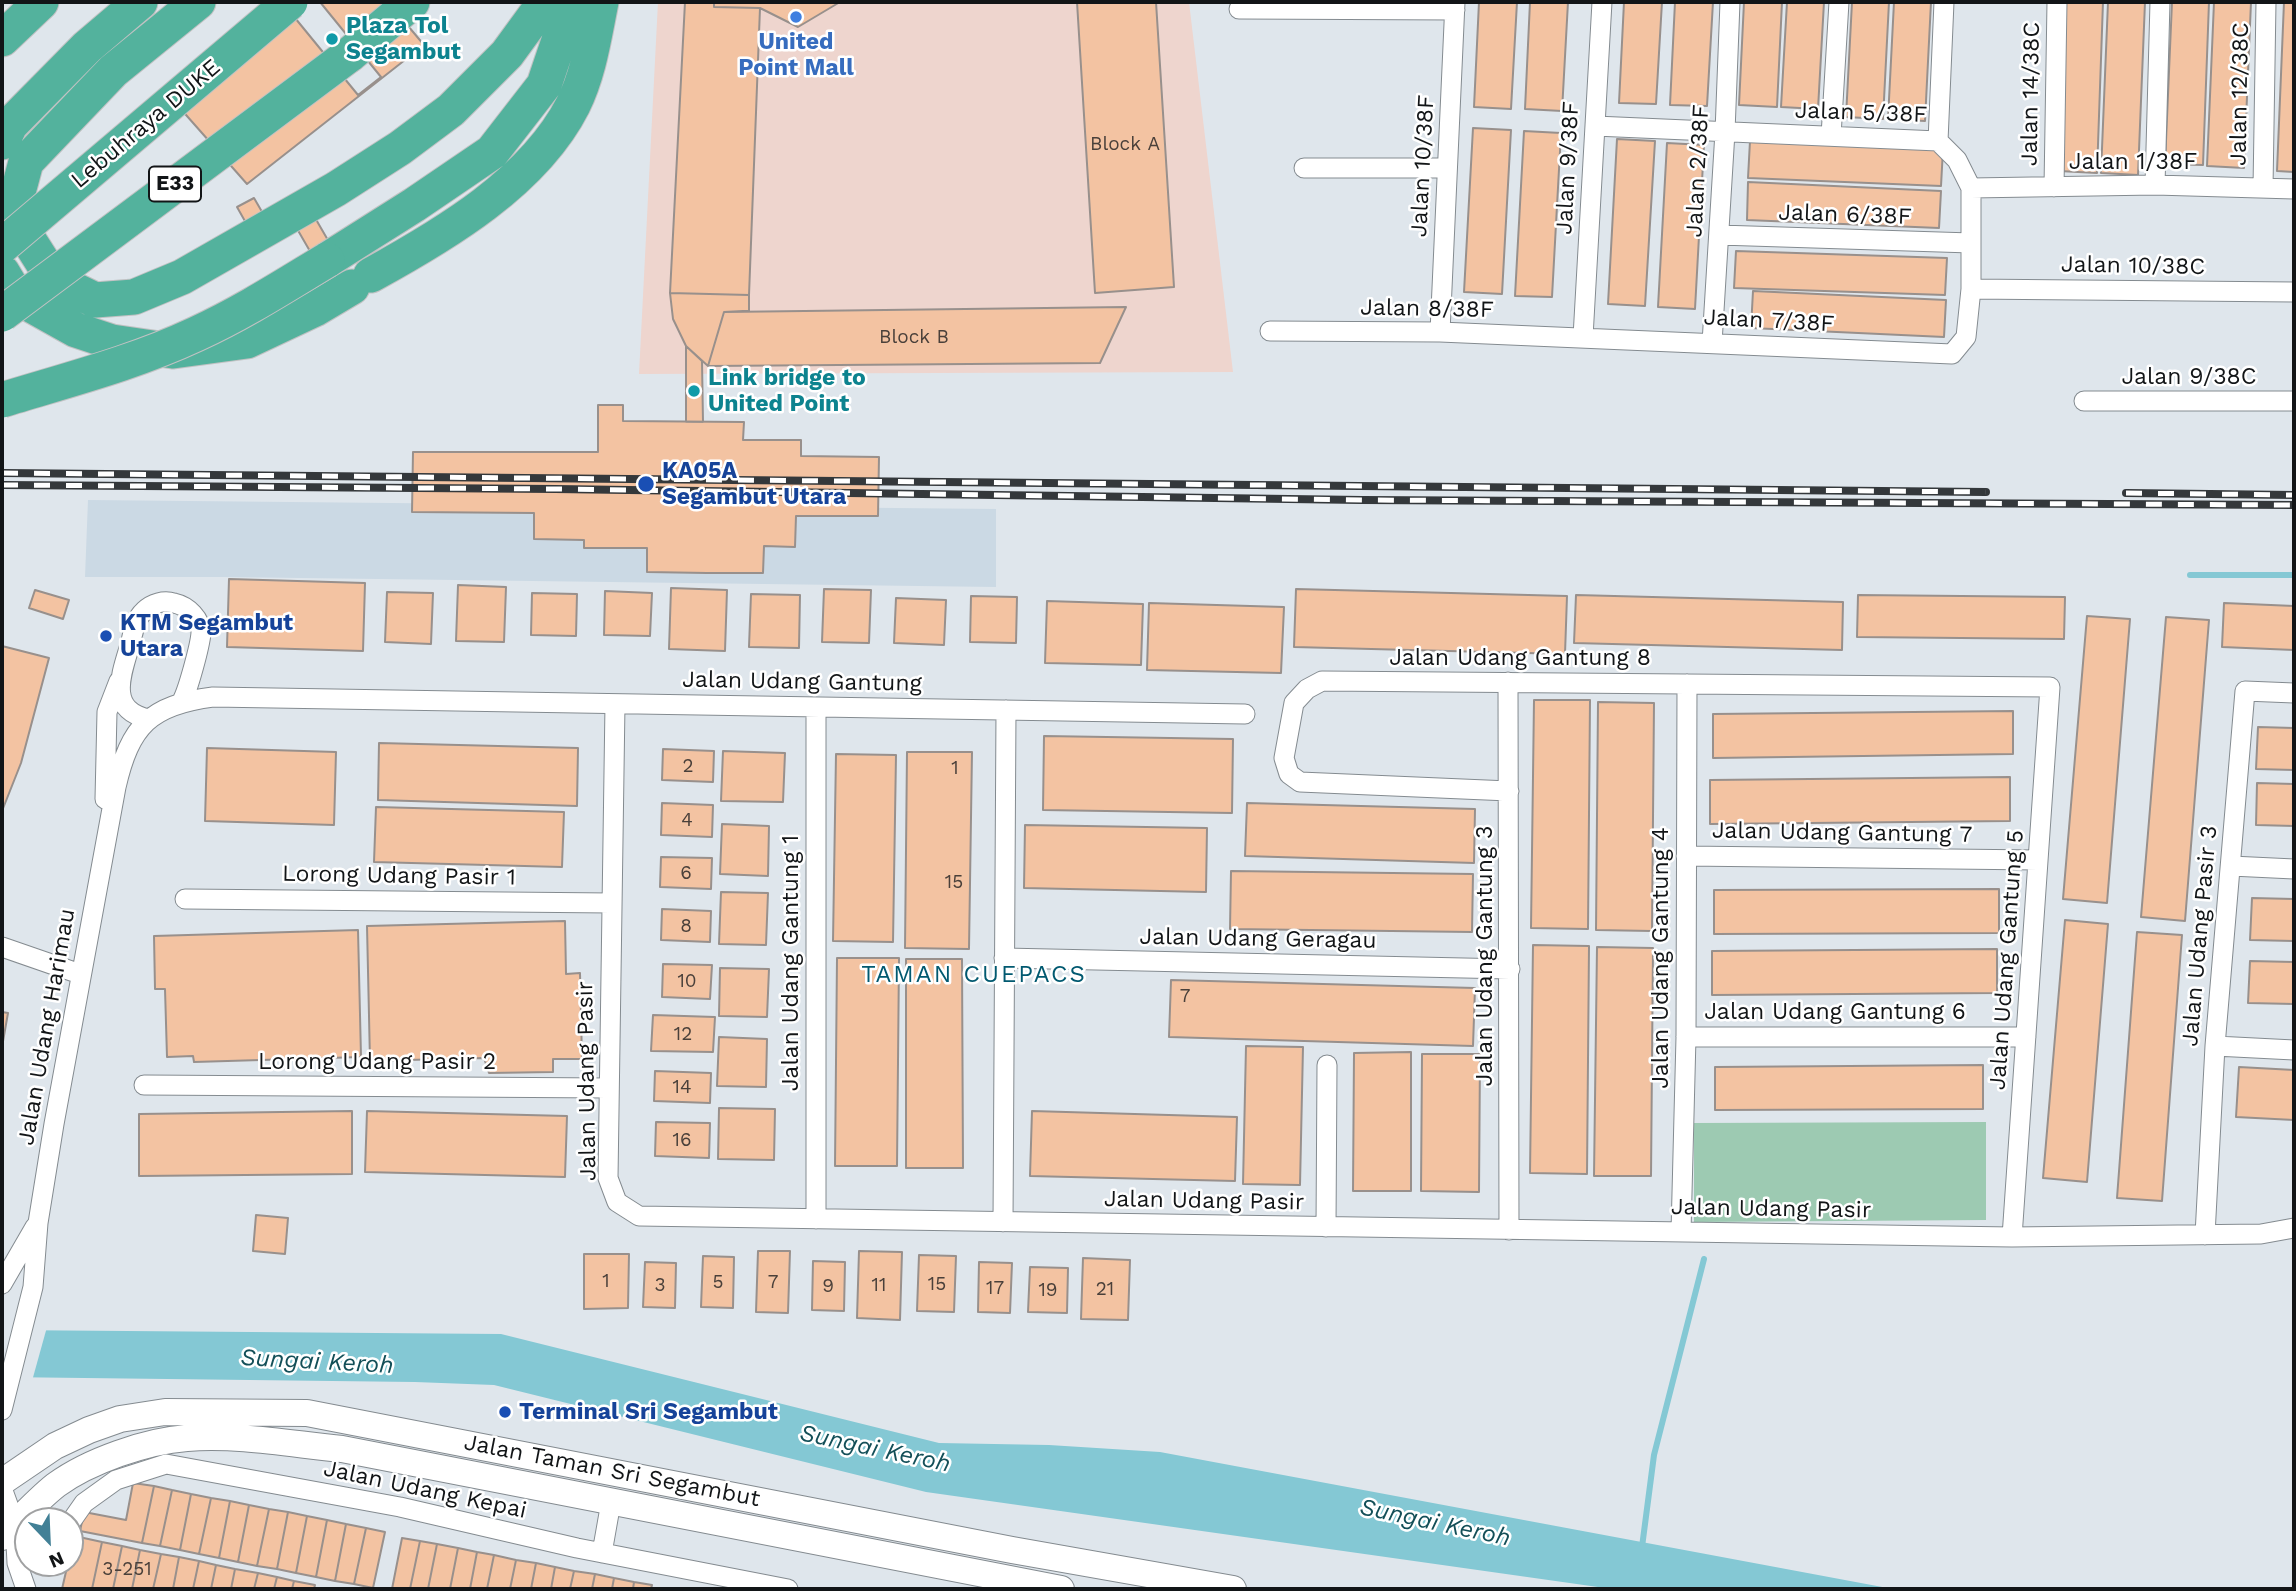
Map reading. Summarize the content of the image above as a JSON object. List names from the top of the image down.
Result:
{
  "streets": {
    "highway": ["Lebuhraya DUKE", "E33"],
    "street": [
      "Jalan 14/38C",
      "Jalan 12/38C",
      "Jalan 5/38F",
      "Jalan 1/38F",
      "Jalan 10/38F",
      "Jalan 9/38F",
      "Jalan 2/38F",
      "Jalan 6/38F",
      "Jalan 10/38C",
      "Jalan 8/38F",
      "Jalan 7/38F",
      "Jalan 9/38C",
      "Jalan Udang Gantung 8",
      "Jalan Udang Gantung",
      "Jalan Udang Gantung 7",
      "Lorong Udang Pasir 1",
      "Jalan Udang Pasir 3",
      "Jalan Udang Geragau",
      "Jalan Udang Gantung 3",
      "Jalan Udang Gantung 4",
      "Jalan Udang Gantung 5",
      "Jalan Udang Gantung 1",
      "Jalan Udang Gantung 6",
      "Jalan Udang Harimau",
      "Lorong Udang Pasir 2",
      "Jalan Udang Pasir",
      "Jalan Taman Sri Segambut",
      "Jalan Udang Kepai"
    ]
  },
  "crossings": [
    ["Jalan 14/38C", "Jalan 1/38F"],
    ["Jalan 12/38C", "Jalan 1/38F"],
    ["Jalan 5/38F", "Jalan 1/38F"],
    ["Jalan 5/38F", "Jalan 9/38F"],
    ["Jalan 5/38F", "Jalan 2/38F"],
    ["Jalan 10/38F", "Jalan 8/38F"],
    ["Jalan 9/38F", "Jalan 8/38F"],
    ["Jalan 9/38F", "Jalan 7/38F"],
    ["Jalan 2/38F", "Jalan 6/38F"],
    ["Jalan 2/38F", "Jalan 7/38F"],
    ["Jalan 10/38C", "Jalan 7/38F"],
    ["Jalan 8/38F", "Jalan 7/38F"],
    ["Jalan Udang Gantung 8", "Jalan Udang Gantung 3"],
    ["Jalan Udang Gantung 8", "Jalan Udang Gantung 4"],
    ["Jalan Udang Gantung 8", "Jalan Udang Gantung 5"],
    ["Jalan Udang Gantung", "Jalan Udang Gantung 1"],
    ["Jalan Udang Gantung", "Jalan Udang Harimau"],
    ["Jalan Udang Gantung", "Jalan Udang Pasir"],
    ["Jalan Udang Gantung 7", "Jalan Udang Gantung 4"],
    ["Jalan Udang Gantung 7", "Jalan Udang Gantung 5"],
    ["Lorong Udang Pasir 1", "Jalan Udang Pasir"],
    ["Jalan Udang Pasir 3", "Jalan Udang Pasir"],
    ["Jalan Udang Geragau", "Jalan Udang Gantung 3"],
    ["Jalan Udang Gantung 3", "Jalan Udang Pasir"],
    ["Jalan Udang Gantung 4", "Jalan Udang Gantung 6"],
    ["Jalan Udang Gantung 4", "Jalan Udang Pasir"],
    ["Jalan Udang Gantung 5", "Jalan Udang Gantung 6"],
    ["Jalan Udang Gantung 5", "Jalan Udang Pasir"],
    ["Jalan Udang Gantung 1", "Jalan Udang Pasir"],
    ["Lorong Udang Pasir 2", "Jalan Udang Pasir"]
  ],
  "districts": ["TAMAN CUEPACS"],
  "water": ["Sungai Keroh"],
  "places": [
    "United Point Mall",
    "Plaza Tol Segambut",
    "Link bridge to United Point",
    "KA05A Segambut Utara",
    "KTM Segambut Utara",
    "Terminal Sri Segambut"
  ],
  "house_numbers": [
    "Block A",
    "Block B",
    "2",
    "1",
    "4",
    "6",
    "15",
    "8",
    "10",
    "7",
    "12",
    "14",
    "16",
    "1",
    "5",
    "7",
    "15",
    "3",
    "11",
    "9",
    "17",
    "21",
    "19",
    "3-251"
  ],
  "north": "bottom right"
}
